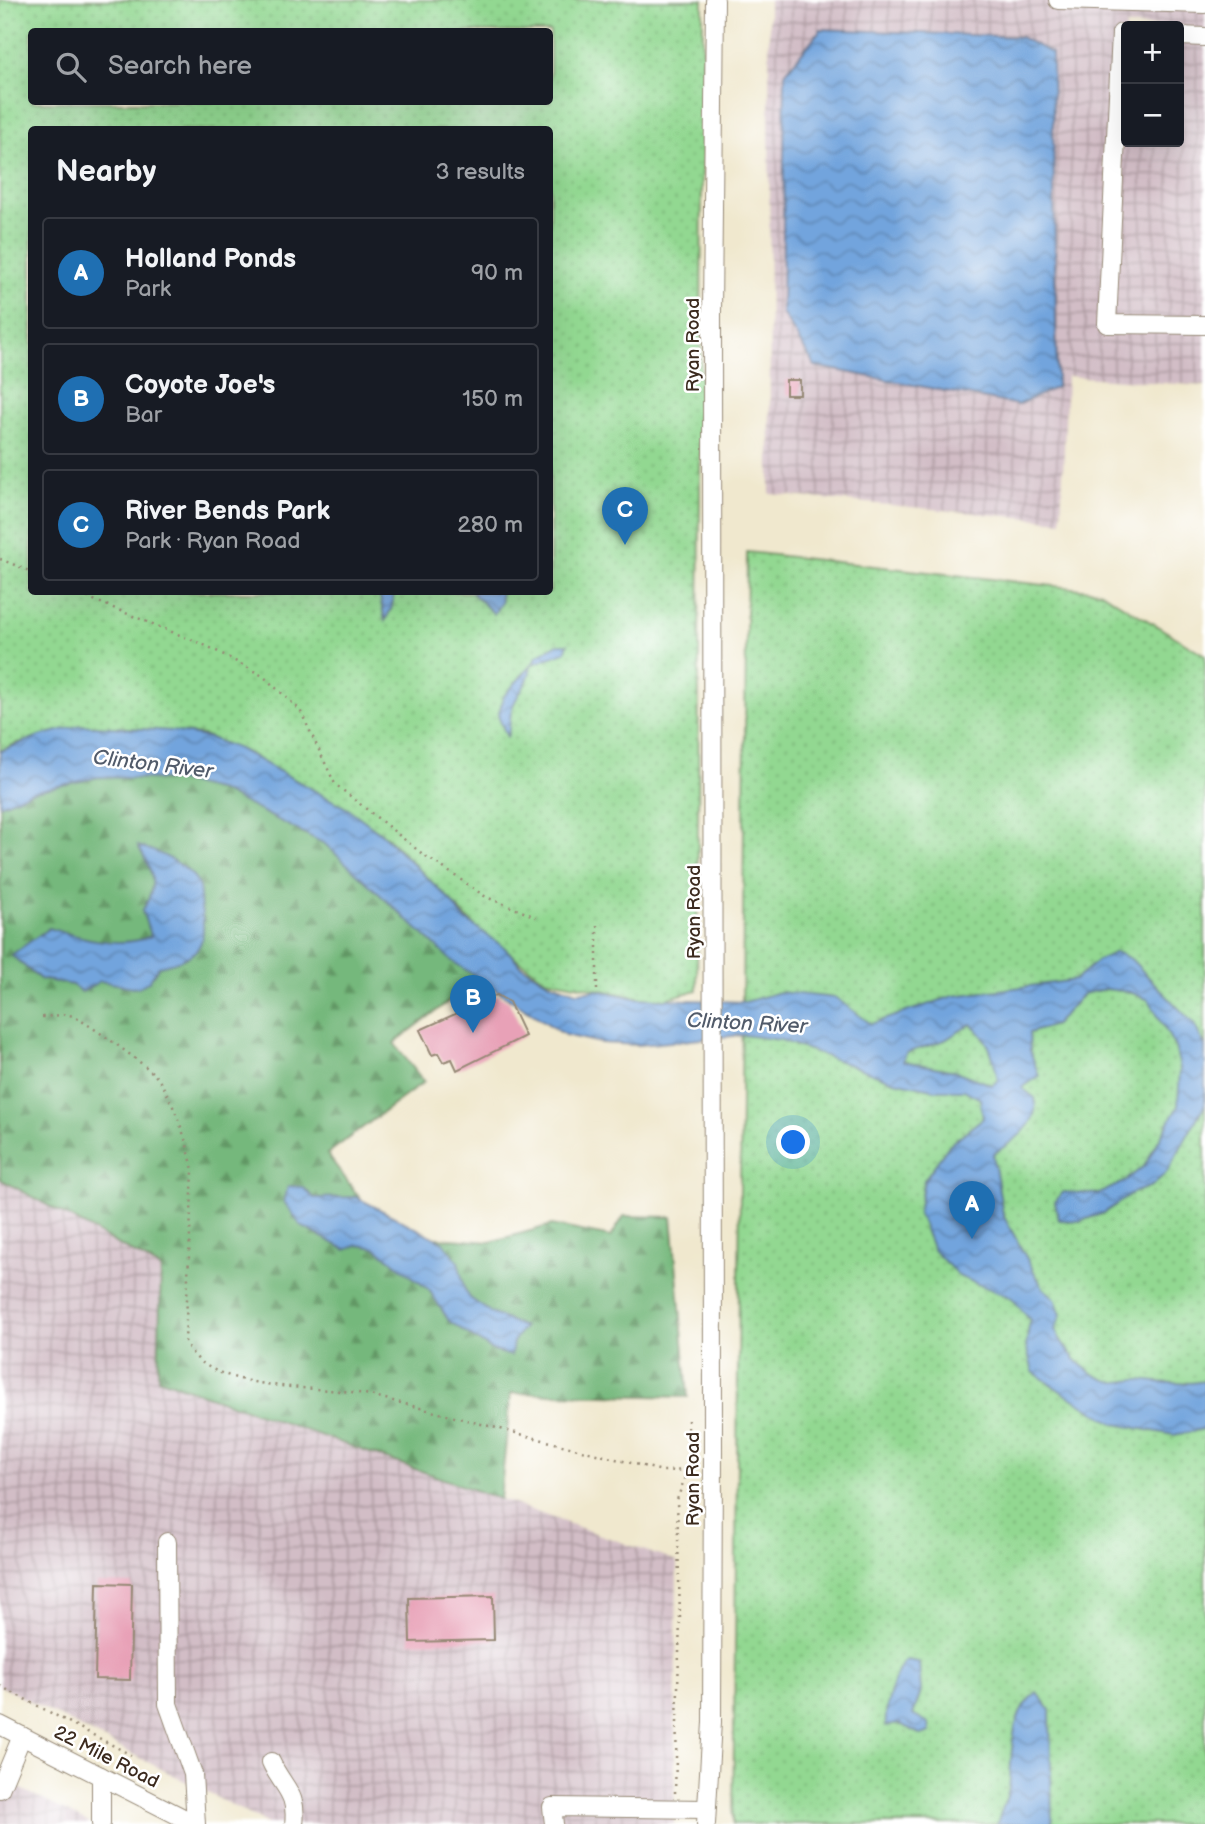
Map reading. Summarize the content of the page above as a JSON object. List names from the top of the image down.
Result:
{
  "streets": {
    "street": ["Ryan Road", "22 Mile Road"]
  },
  "water": ["Clinton River"],
  "page": {
    "map_buttons": ["+", "−"],
    "search": "Search here",
    "heading": ["Nearby", "3 results"],
    "list": [
      {
        "mark": "A",
        "name": "Holland Ponds",
        "note": "Park",
        "value": "90 m"
      },
      {
        "mark": "B",
        "name": "Coyote Joe's",
        "note": "Bar",
        "value": "150 m"
      },
      {
        "mark": "C",
        "name": "River Bends Park",
        "note": "Park · Ryan Road",
        "value": "280 m"
      }
    ],
    "pins": ["C", "B", "A"]
  }
}
